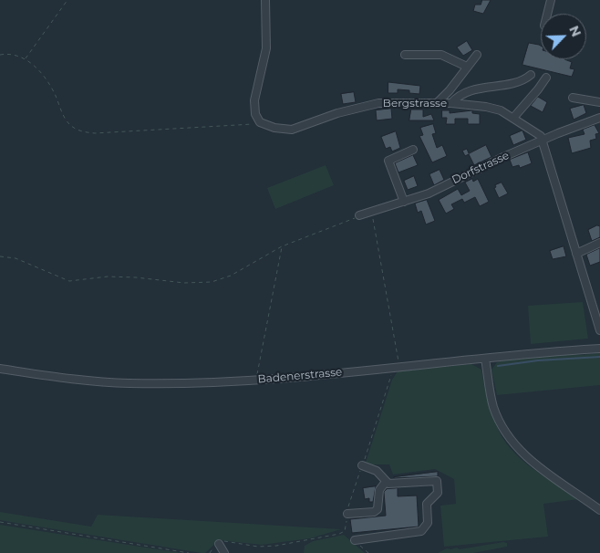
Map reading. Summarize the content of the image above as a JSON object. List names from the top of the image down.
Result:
{
  "streets": {
    "street": ["Bergstrasse", "Dorfstrasse", "Badenerstrasse"]
  },
  "crossings": [
    ["Bergstrasse", "Dorfstrasse"]
  ],
  "north": "top right"
}
